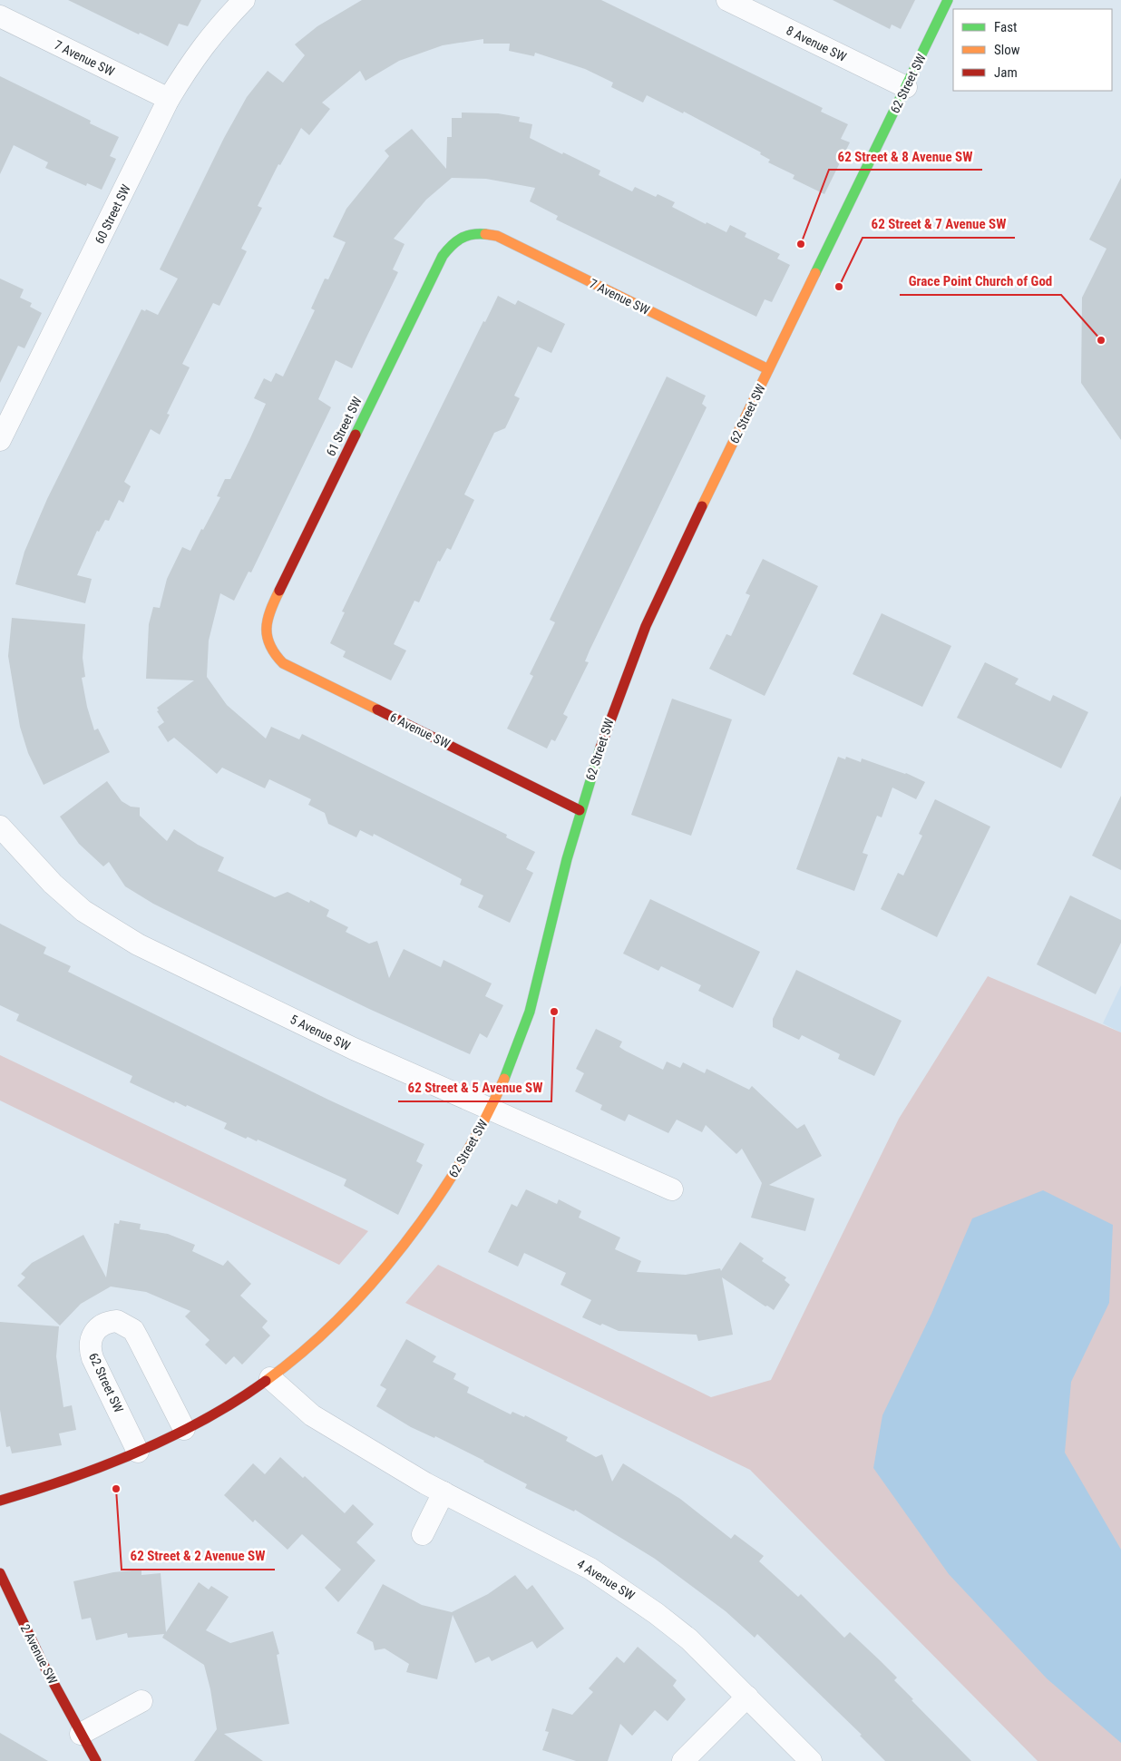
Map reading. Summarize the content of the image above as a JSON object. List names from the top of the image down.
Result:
{
  "streets": {
    "street": [
      "8 Avenue SW",
      "7 Avenue SW",
      "62 Street SW",
      "60 Street SW",
      "61 Street SW",
      "6 Avenue SW",
      "5 Avenue SW",
      "4 Avenue SW",
      "2 Avenue SW"
    ]
  },
  "crossings": [
    ["8 Avenue SW", "62 Street SW"],
    ["7 Avenue SW", "62 Street SW"],
    ["7 Avenue SW", "60 Street SW"],
    ["7 Avenue SW", "61 Street SW"],
    ["62 Street SW", "6 Avenue SW"],
    ["62 Street SW", "5 Avenue SW"],
    ["62 Street SW", "4 Avenue SW"],
    ["61 Street SW", "6 Avenue SW"]
  ],
  "places": [
    "62 Street & 8 Avenue SW",
    "62 Street & 7 Avenue SW",
    "Grace Point Church of God",
    "62 Street & 5 Avenue SW",
    "62 Street & 2 Avenue SW"
  ],
  "legend": ["Fast", "Slow", "Jam"]
}
